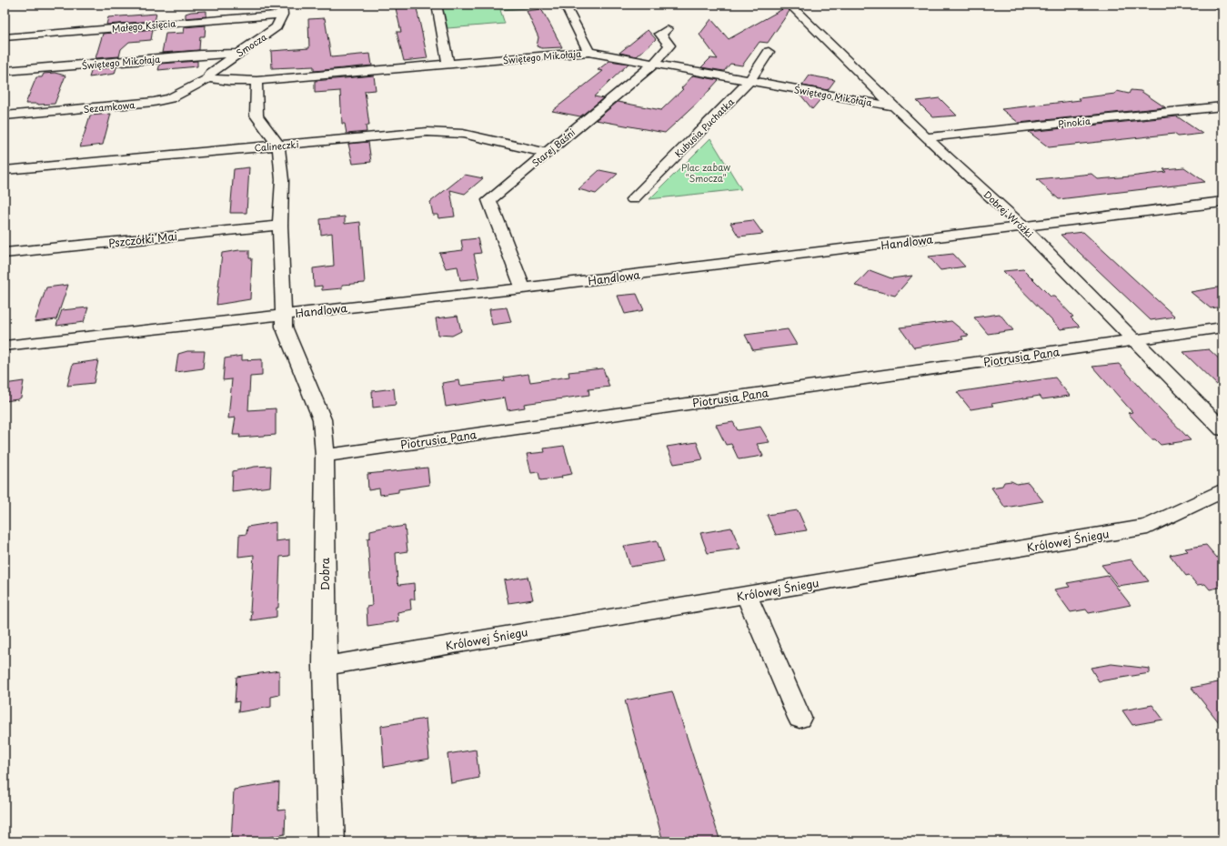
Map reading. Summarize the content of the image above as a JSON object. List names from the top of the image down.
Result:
{
  "streets": {
    "street": [
      "Małego Księcia",
      "Smocza",
      "Świętego Mikołaja",
      "Sezamkowa",
      "Pinokia",
      "Kubusia Puchatka",
      "Calineczki",
      "Starej Baśni",
      "Dobrej Wróżki",
      "Pszczółki Mai",
      "Handlowa",
      "Piotrusia Pana",
      "Królowej Śniegu",
      "Dobra"
    ]
  },
  "crossings": [
    ["Małego Księcia", "Smocza"],
    ["Smocza", "Świętego Mikołaja"],
    ["Smocza", "Sezamkowa"],
    ["Świętego Mikołaja", "Sezamkowa"],
    ["Świętego Mikołaja", "Kubusia Puchatka"],
    ["Świętego Mikołaja", "Starej Baśni"],
    ["Świętego Mikołaja", "Dobrej Wróżki"],
    ["Pinokia", "Dobrej Wróżki"],
    ["Calineczki", "Starej Baśni"],
    ["Starej Baśni", "Handlowa"],
    ["Dobrej Wróżki", "Handlowa"],
    ["Dobrej Wróżki", "Piotrusia Pana"],
    ["Handlowa", "Dobra"],
    ["Piotrusia Pana", "Dobra"],
    ["Królowej Śniegu", "Dobra"]
  ],
  "parks": ["Plac zabaw \"Smocza\""]
}
